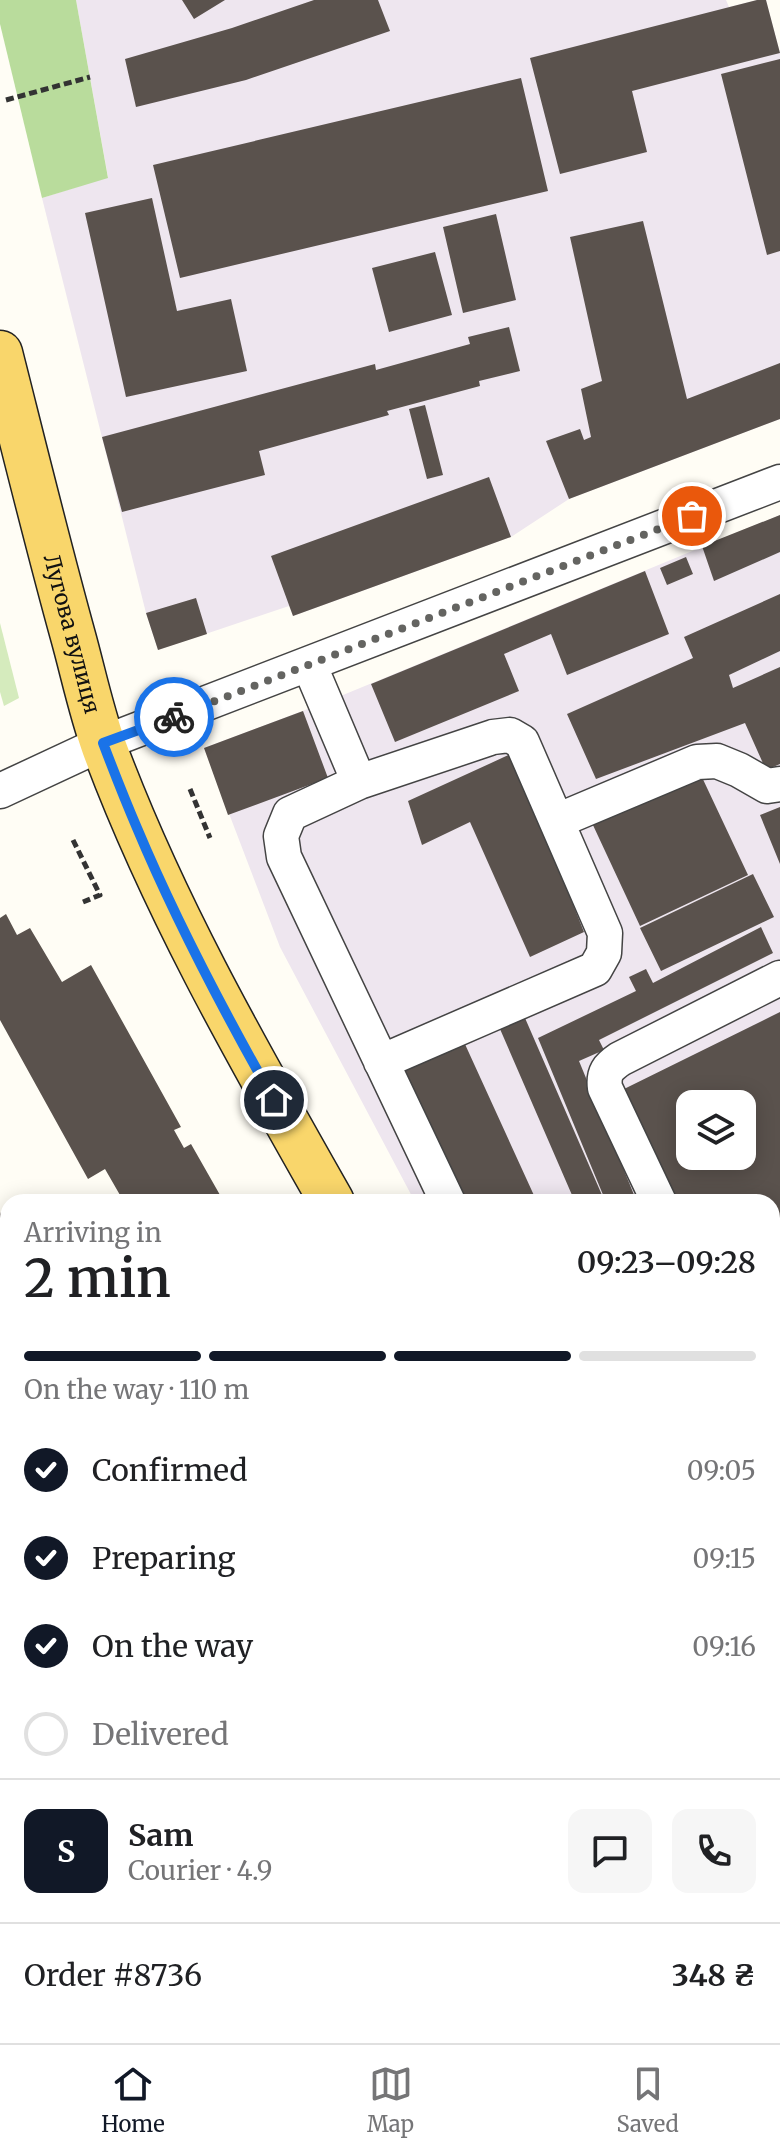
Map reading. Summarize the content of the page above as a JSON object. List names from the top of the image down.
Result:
{
  "streets": {
    "main road": ["Лугова вулиця"]
  },
  "page": {
    "heading": ["2 min", "Arriving in", "09:23–09:28"],
    "panel": [
      "Sam",
      "Courier · 4.9",
      "Order #8736",
      "348 ₴"
    ],
    "bar": "On the way · 110 m",
    "list": [
      ["Confirmed", "09:05"],
      ["Preparing", "09:15"],
      ["On the way", "09:16"],
      "Delivered"
    ],
    "round": "S",
    "tabs": ["Home", "Map", "Saved"]
  }
}
